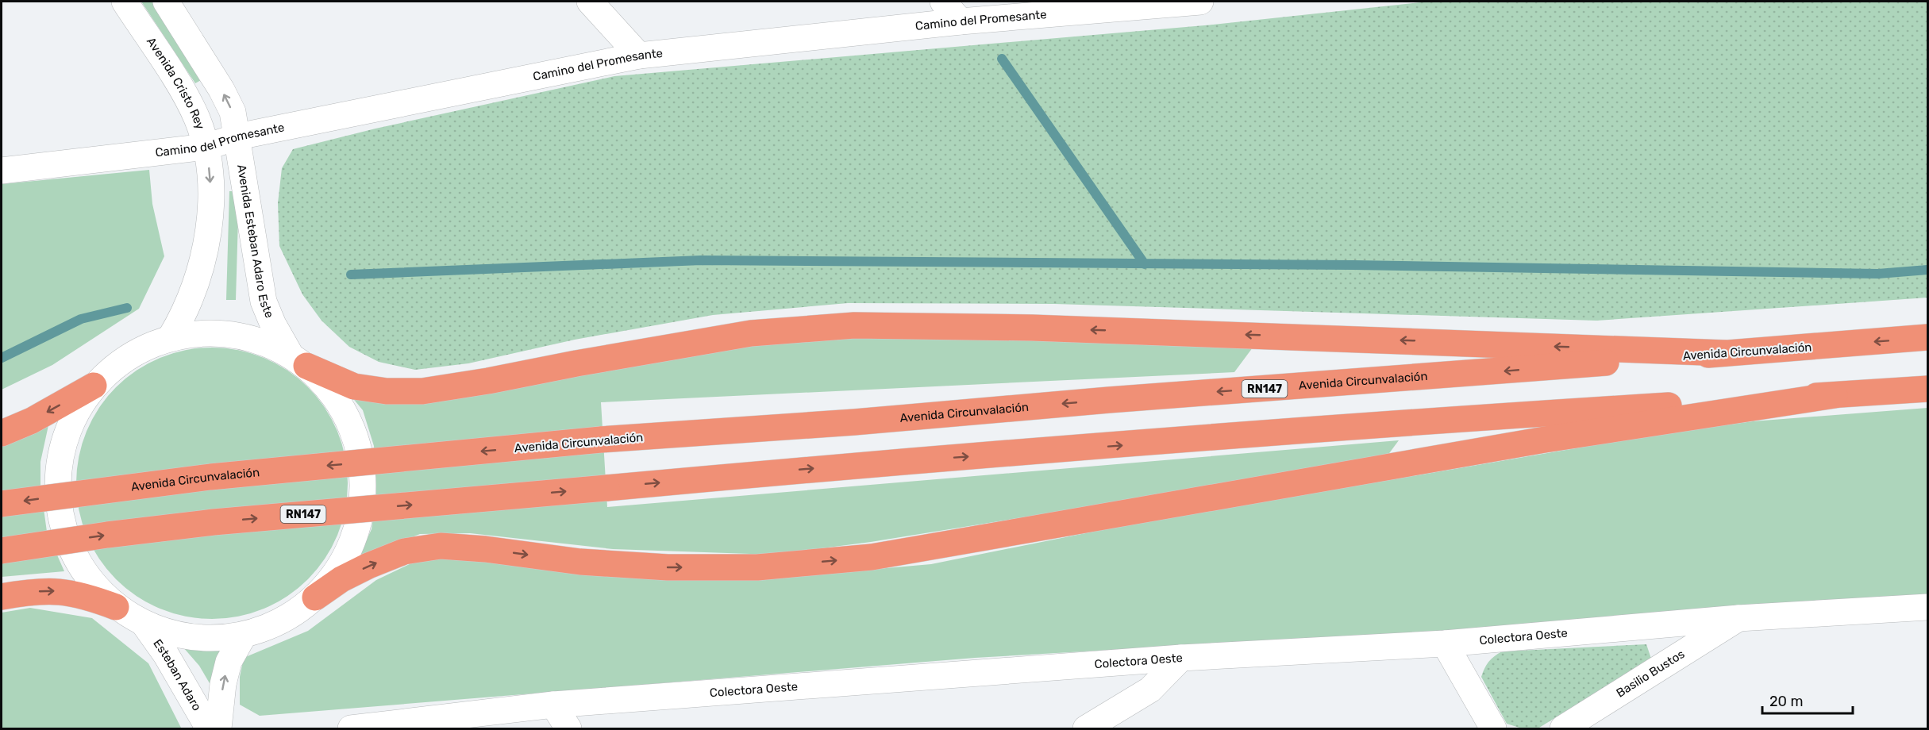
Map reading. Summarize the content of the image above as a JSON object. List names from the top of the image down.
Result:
{
  "streets": {
    "highway": ["Avenida Circunvalación", "RN147"],
    "street": [
      "Camino del Promesante",
      "Avenida Cristo Rey",
      "Avenida Esteban Adaro Este",
      "Colectora Oeste",
      "Basilio Bustos",
      "Esteban Adaro"
    ]
  },
  "crossings": [
    ["Camino del Promesante", "Avenida Cristo Rey"],
    ["Camino del Promesante", "Avenida Esteban Adaro Este"],
    ["Colectora Oeste", "Basilio Bustos"]
  ],
  "one_way": ["Avenida Cristo Rey", "Avenida Esteban Adaro Este", "Esteban Adaro"],
  "scale_bar": "20 m"
}
